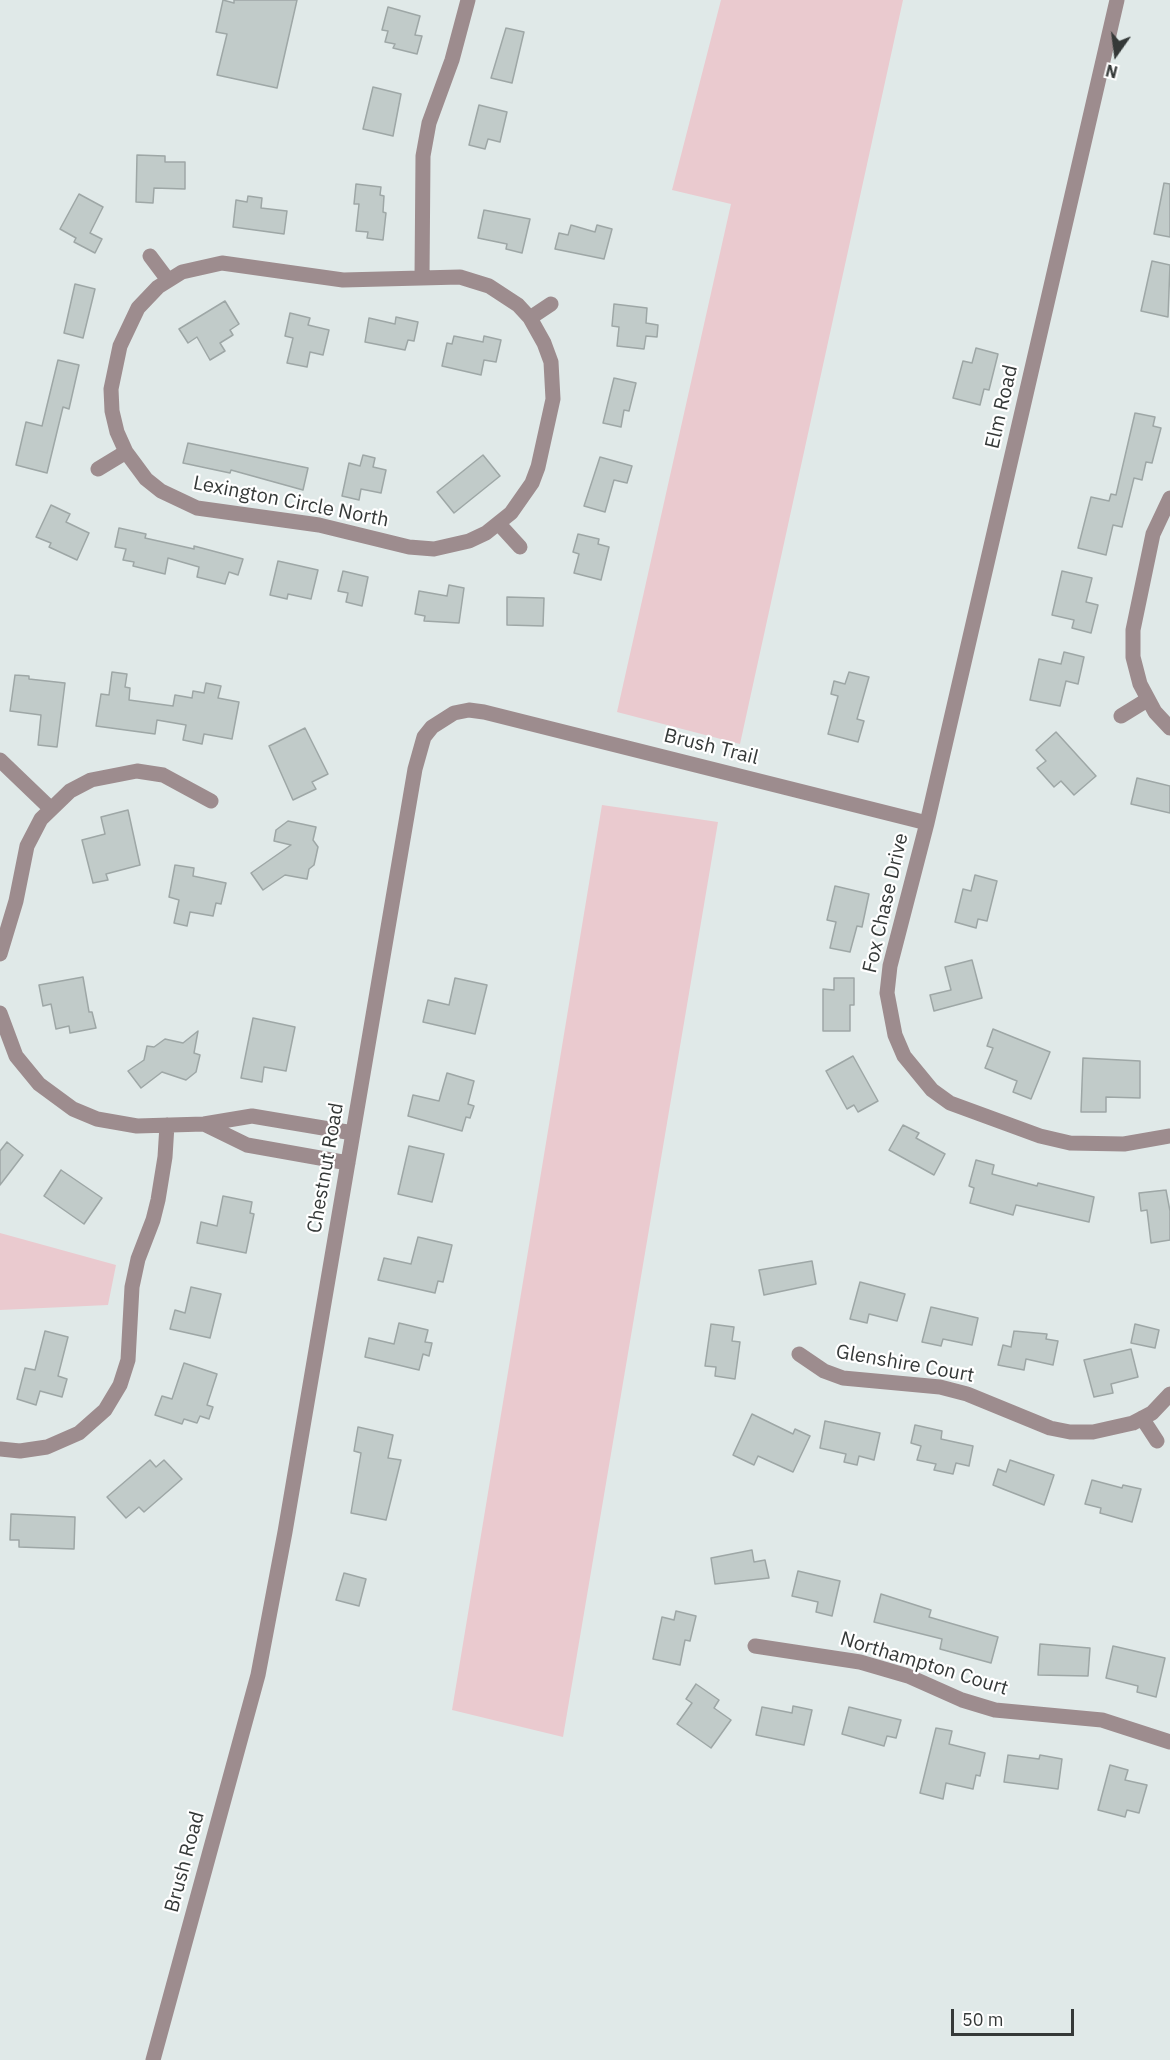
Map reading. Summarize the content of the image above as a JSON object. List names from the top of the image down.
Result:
{
  "streets": {
    "street": [
      "Elm Road",
      "Lexington Circle North",
      "Brush Trail",
      "Fox Chase Drive",
      "Chestnut Road",
      "Glenshire Court",
      "Northampton Court",
      "Brush Road"
    ]
  },
  "crossings": [
    ["Elm Road", "Brush Trail"],
    ["Elm Road", "Fox Chase Drive"],
    ["Brush Trail", "Fox Chase Drive"],
    ["Brush Trail", "Chestnut Road"],
    ["Chestnut Road", "Brush Road"]
  ],
  "scale_bar": "50 m",
  "north": "bottom"
}
